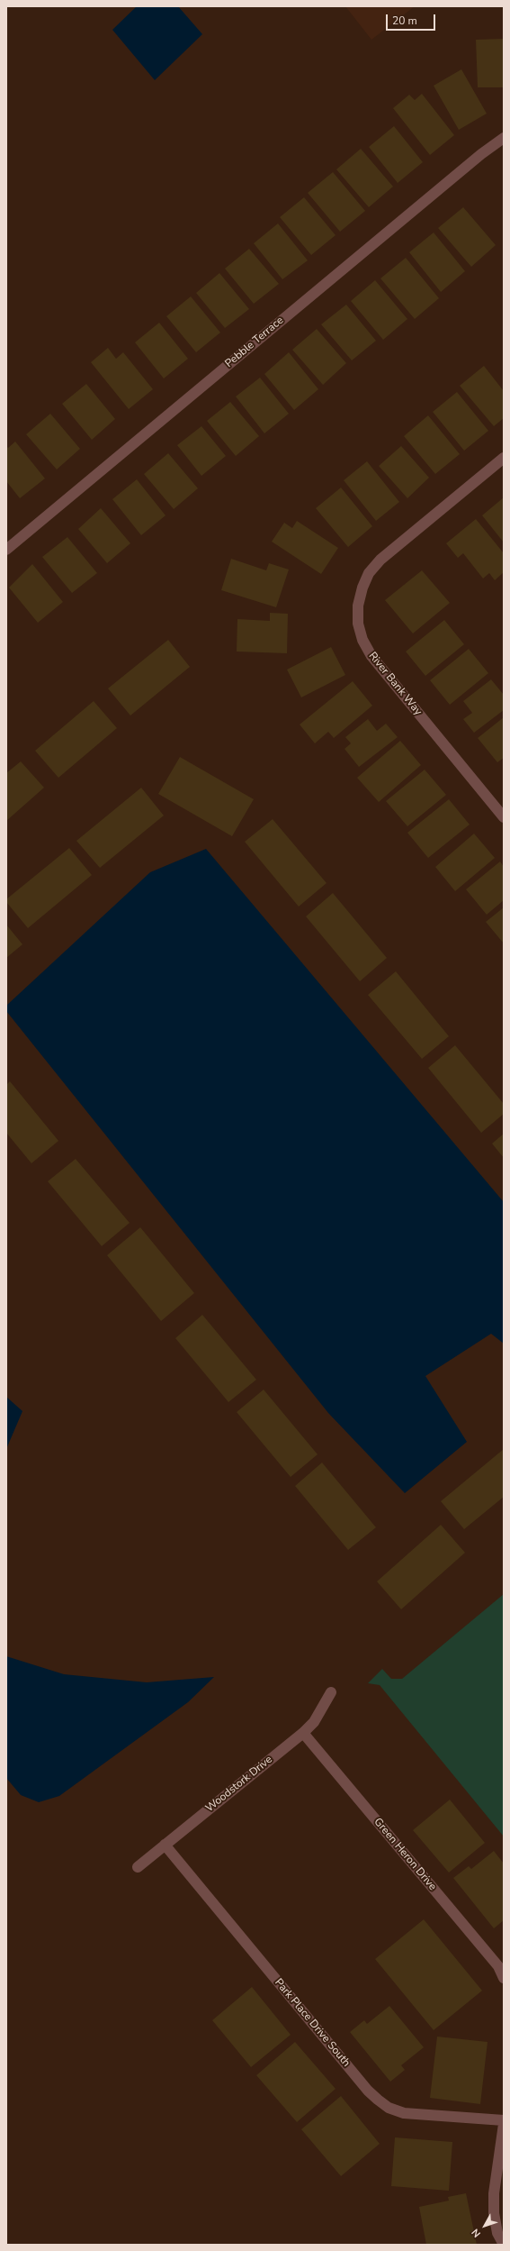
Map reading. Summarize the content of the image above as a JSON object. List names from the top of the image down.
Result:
{
  "streets": {
    "street": [
      "Pebble Terrace",
      "River Bank Way",
      "Woodstork Drive",
      "Green Heron Drive",
      "Park Place Drive South"
    ]
  },
  "crossings": [
    ["Woodstork Drive", "Green Heron Drive"],
    ["Woodstork Drive", "Park Place Drive South"]
  ],
  "scale_bar": "20 m",
  "north": "bottom left"
}
